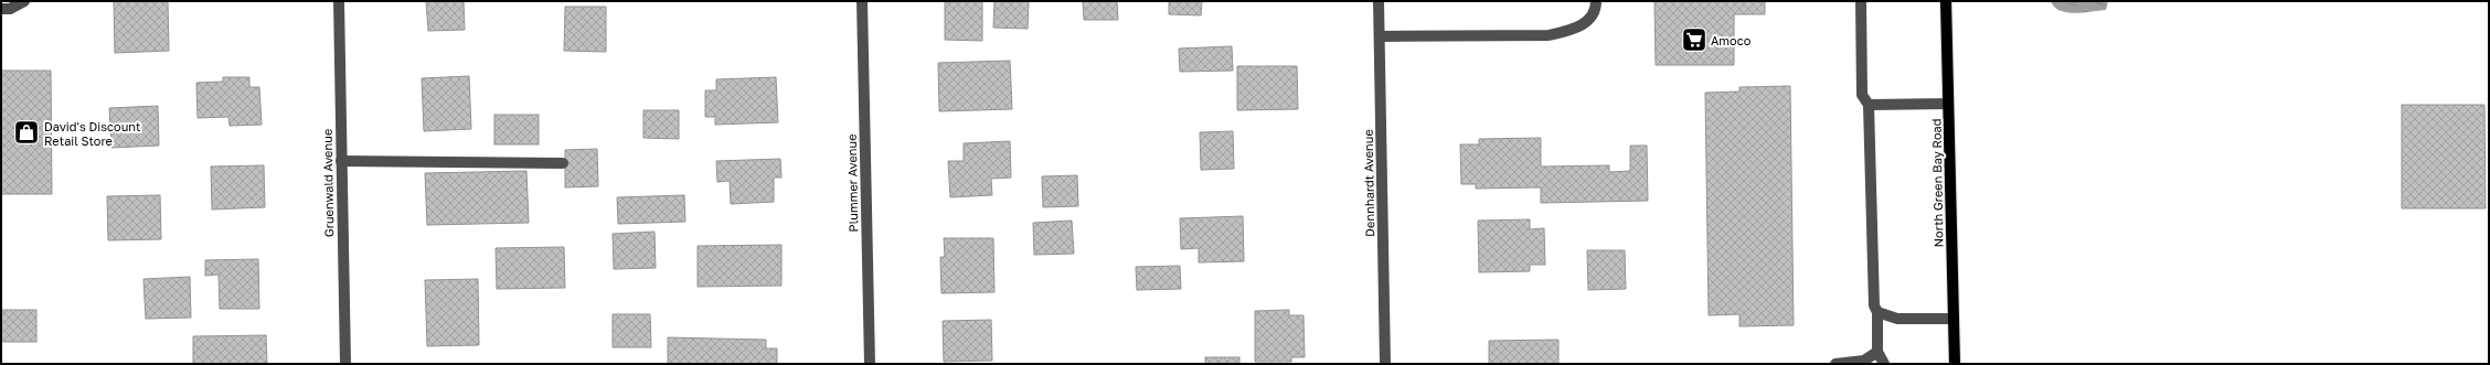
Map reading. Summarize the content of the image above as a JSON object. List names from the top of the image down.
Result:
{
  "streets": {
    "main road": ["North Green Bay Road"],
    "street": ["Gruenwald Avenue", "Plummer Avenue", "Dennhardt Avenue"]
  },
  "places": {
    "supermarket": ["Amoco"],
    "shop": ["David's Discount Retail Store"]
  }
}
